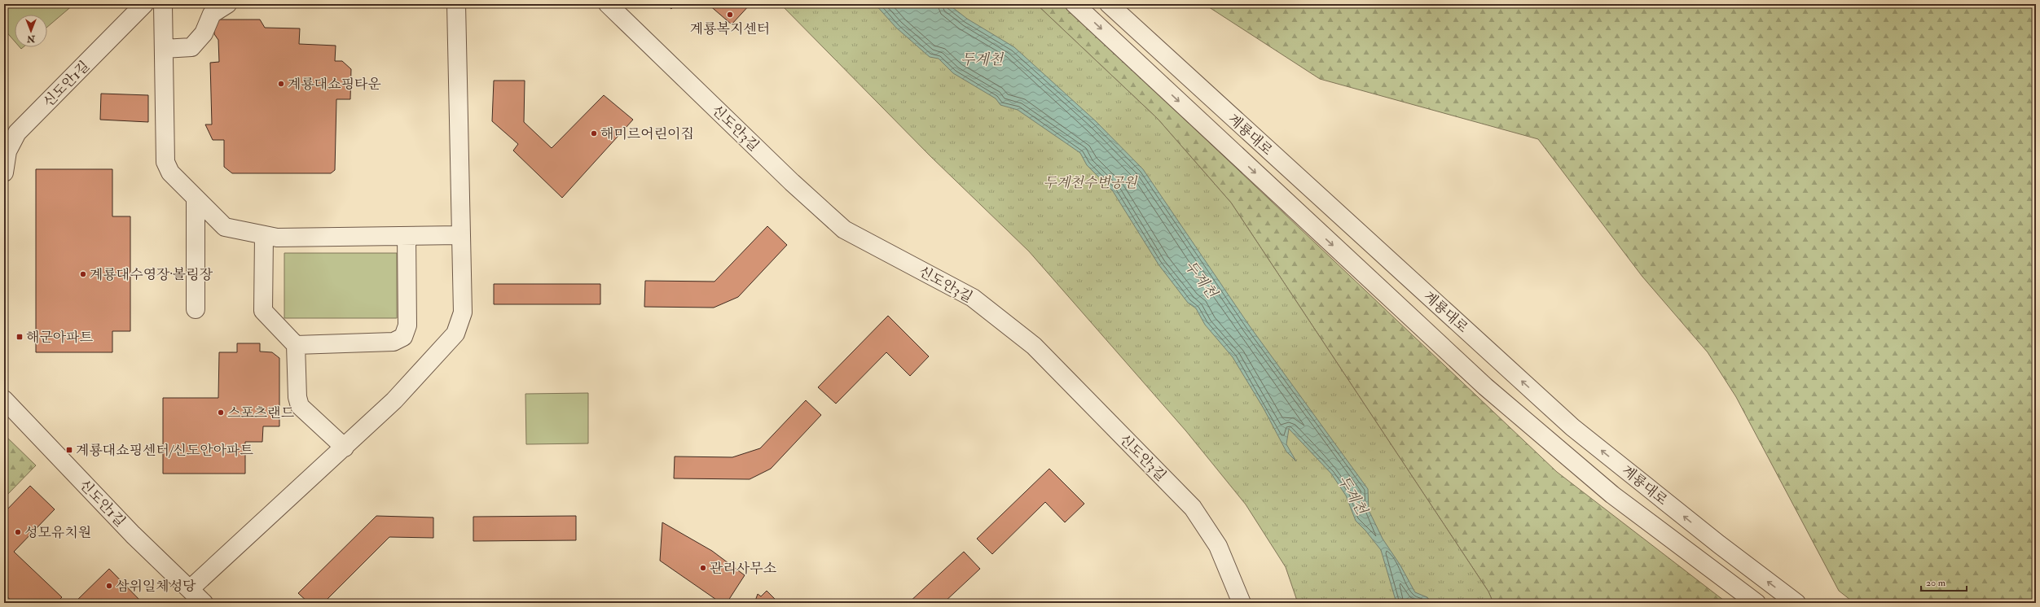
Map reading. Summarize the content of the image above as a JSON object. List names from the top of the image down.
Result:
{
  "streets": {
    "street": ["신도안1길", "신도안3길", "계룡대로"]
  },
  "water": ["두계천"],
  "parks": ["두계천수변공원"],
  "places": {
    "other": [
      "계룡복지센터",
      "계룡대쇼핑타운",
      "해미르어린이집",
      "계룡대수영장·볼링장",
      "스포츠랜드",
      "성모유치원",
      "관리사무소",
      "삼위일체성당"
    ],
    "transit": ["해군아파트", "계룡대쇼핑센터/신도안아파트"]
  },
  "scale_bar": "20 m",
  "north": "bottom"
}
